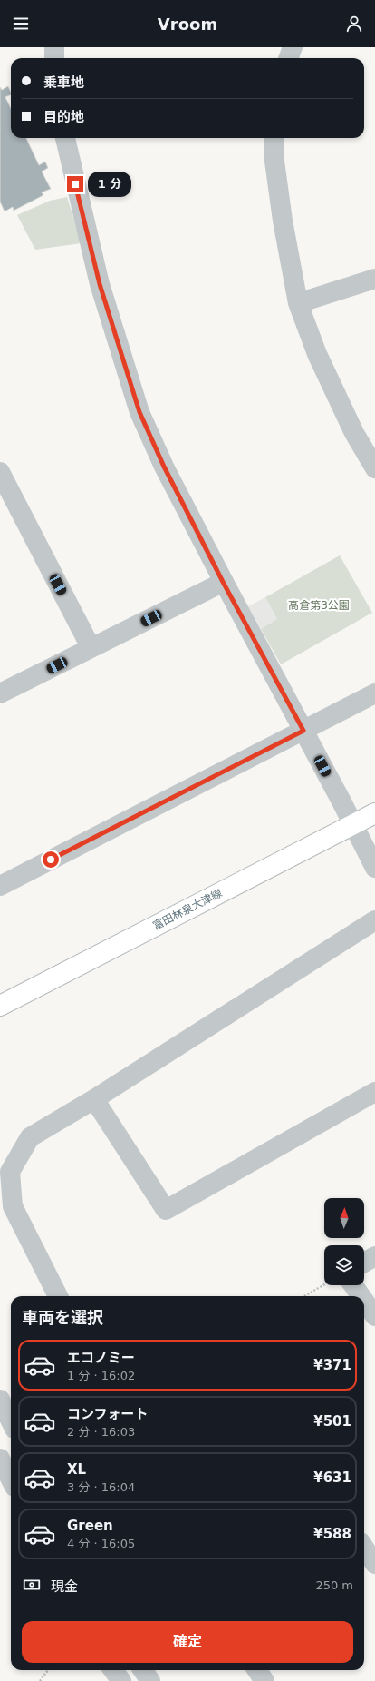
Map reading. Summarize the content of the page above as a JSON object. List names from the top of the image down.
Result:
{
  "streets": {
    "main road": ["富田林泉大津線"]
  },
  "parks": ["高倉第3公園"],
  "north": "top",
  "page": {
    "header": "Vroom",
    "banner": ["乗車地", "目的地"],
    "bubble": "1 分",
    "heading": "車両を選択",
    "list": [
      {
        "name": "エコノミー",
        "note": "1 分 · 16:02",
        "value": "¥371"
      },
      {
        "name": "コンフォート",
        "note": "2 分 · 16:03",
        "value": "¥501"
      },
      {
        "name": "XL",
        "note": "3 分 · 16:04",
        "value": "¥631"
      },
      {
        "name": "Green",
        "note": "4 分 · 16:05",
        "value": "¥588"
      }
    ],
    "pay": ["現金", "250 m"],
    "buttons": "確定"
  }
}
